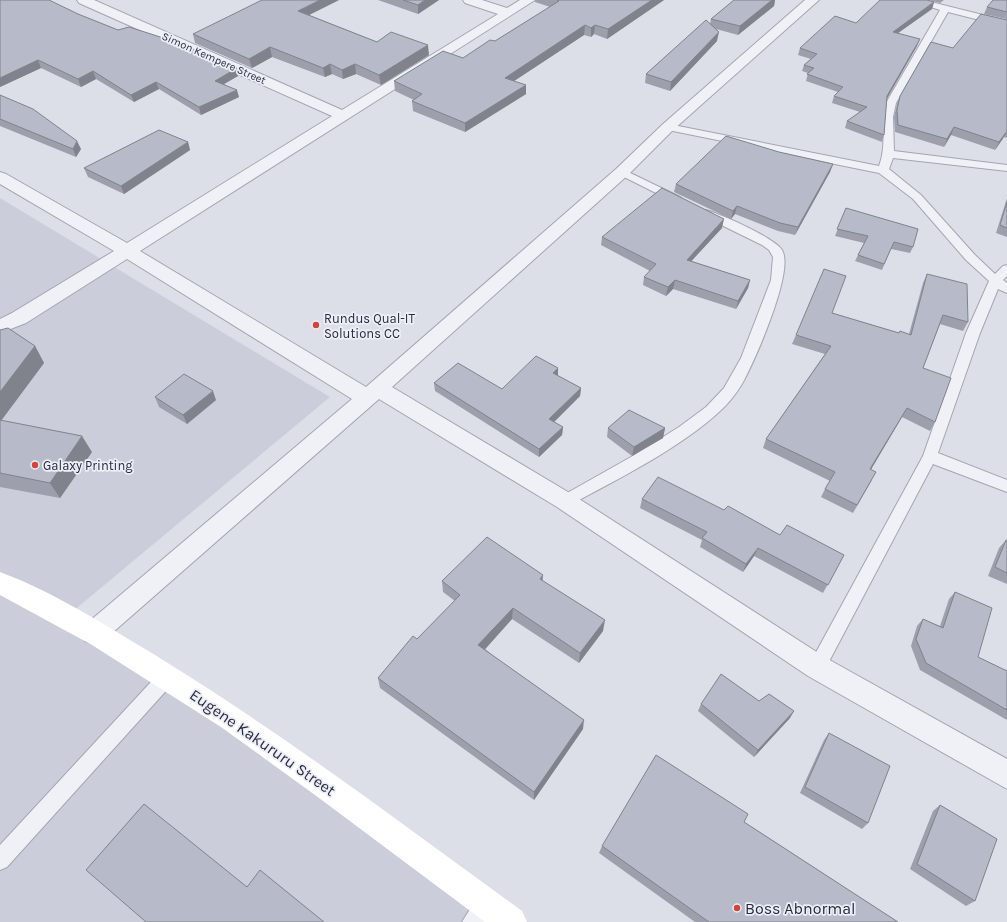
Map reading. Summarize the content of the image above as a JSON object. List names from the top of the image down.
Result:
{
  "streets": {
    "main road": ["Eugene Kakururu Street"],
    "street": ["Simon Kempere Street"]
  },
  "places": ["Rundus Qual-IT Solutions CC", "Galaxy Printing", "Boss Abnormal"]
}
